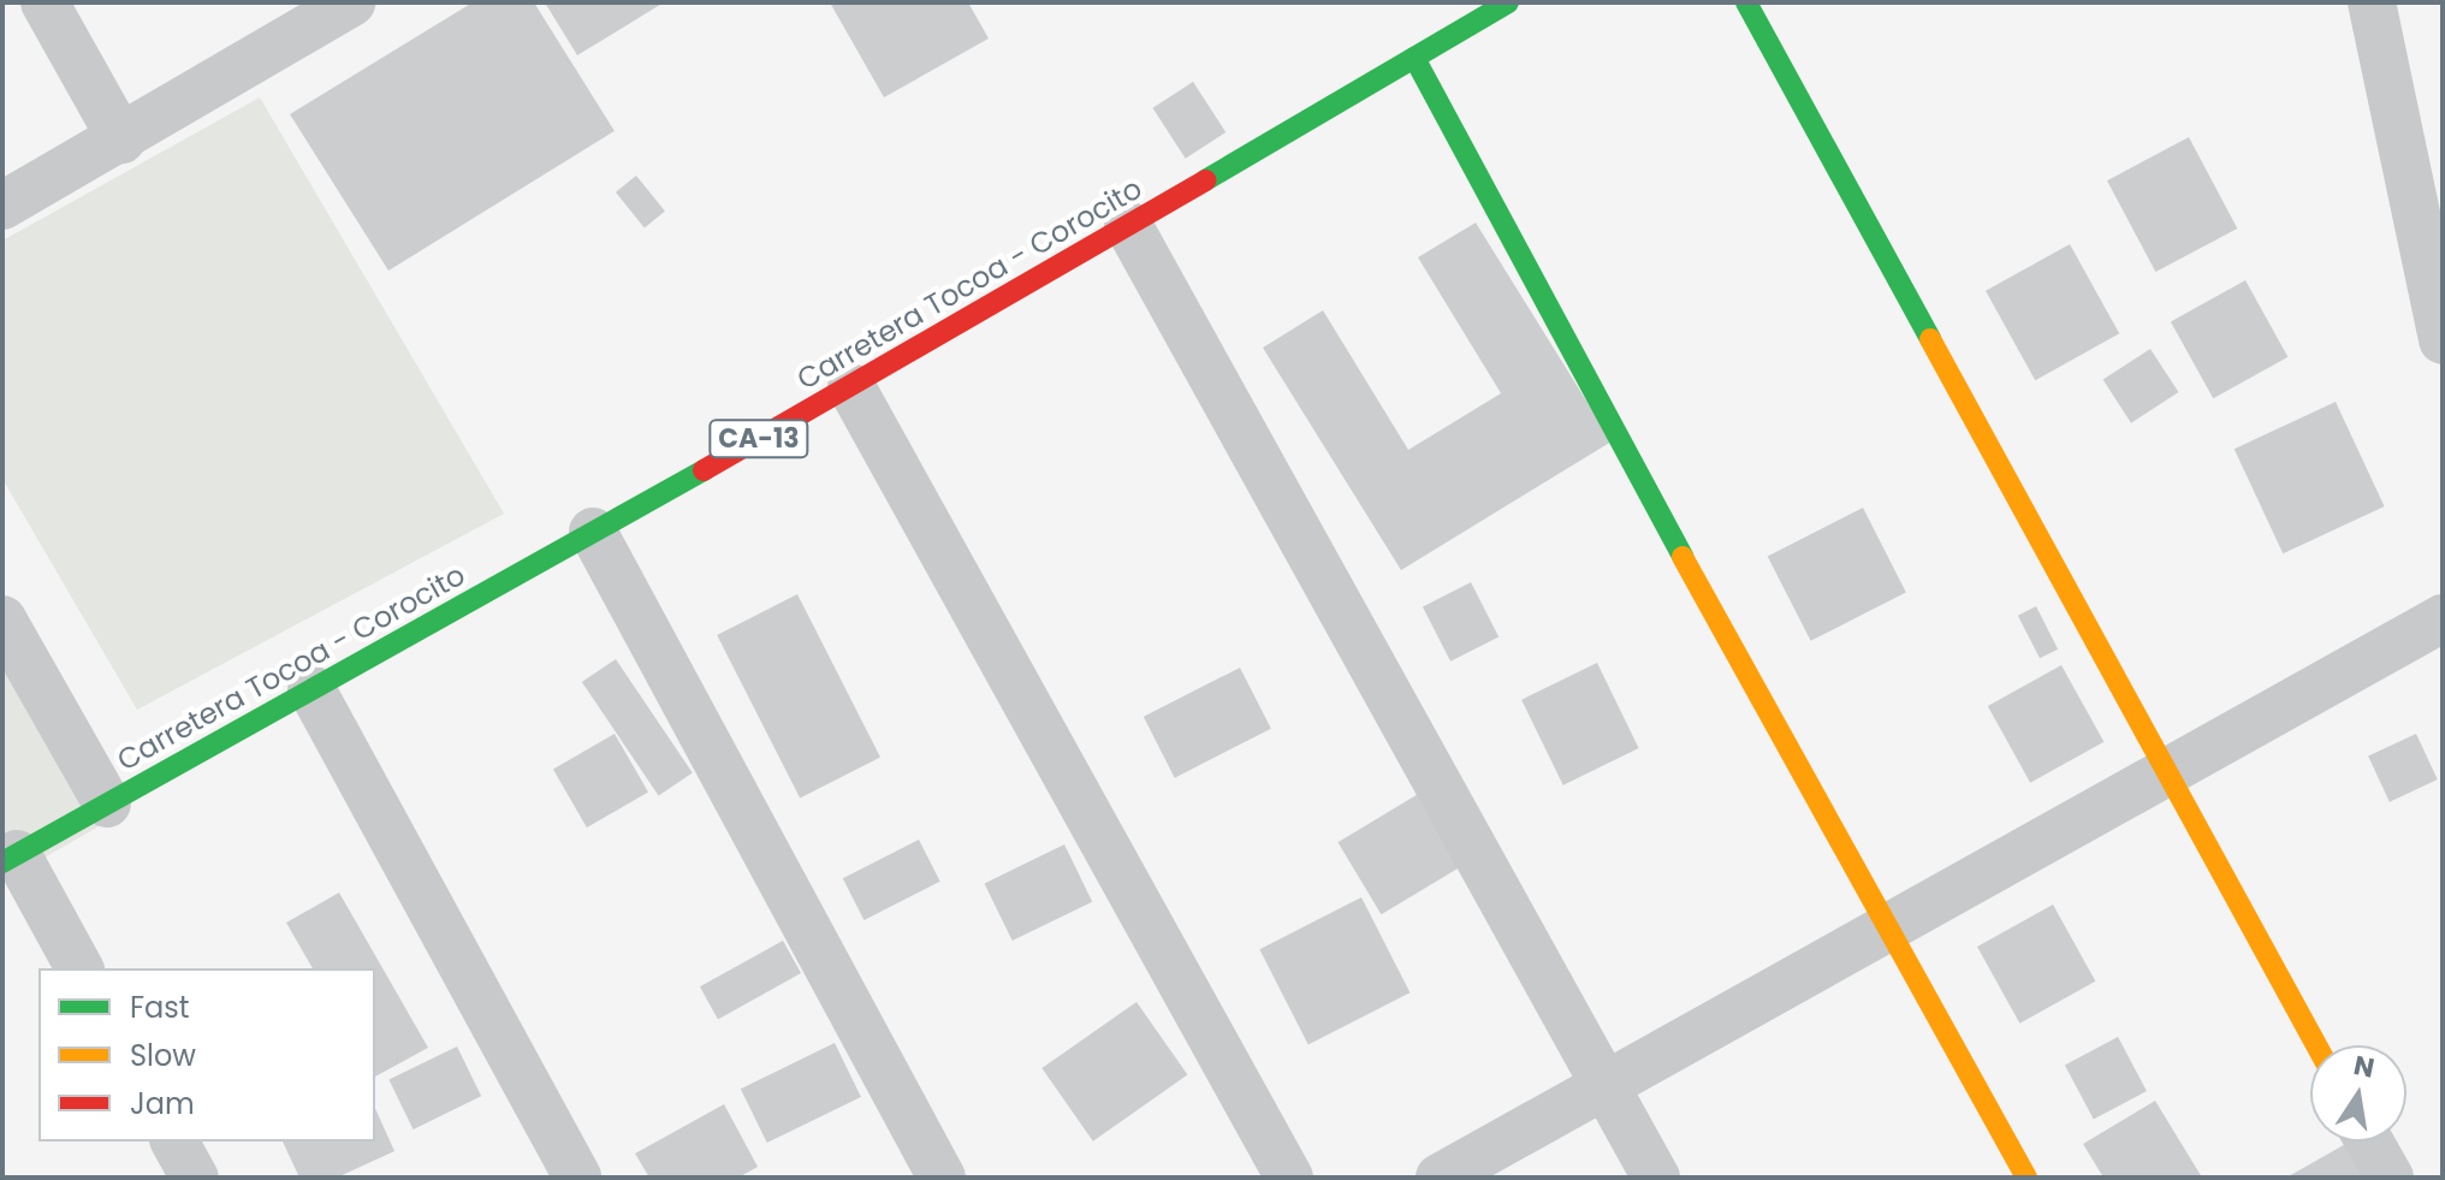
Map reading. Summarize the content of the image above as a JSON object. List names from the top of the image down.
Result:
{
  "streets": {
    "street": ["Carretera Tocoa - Corocito", "CA-13"]
  },
  "legend": ["Fast", "Slow", "Jam"],
  "north": "top"
}
